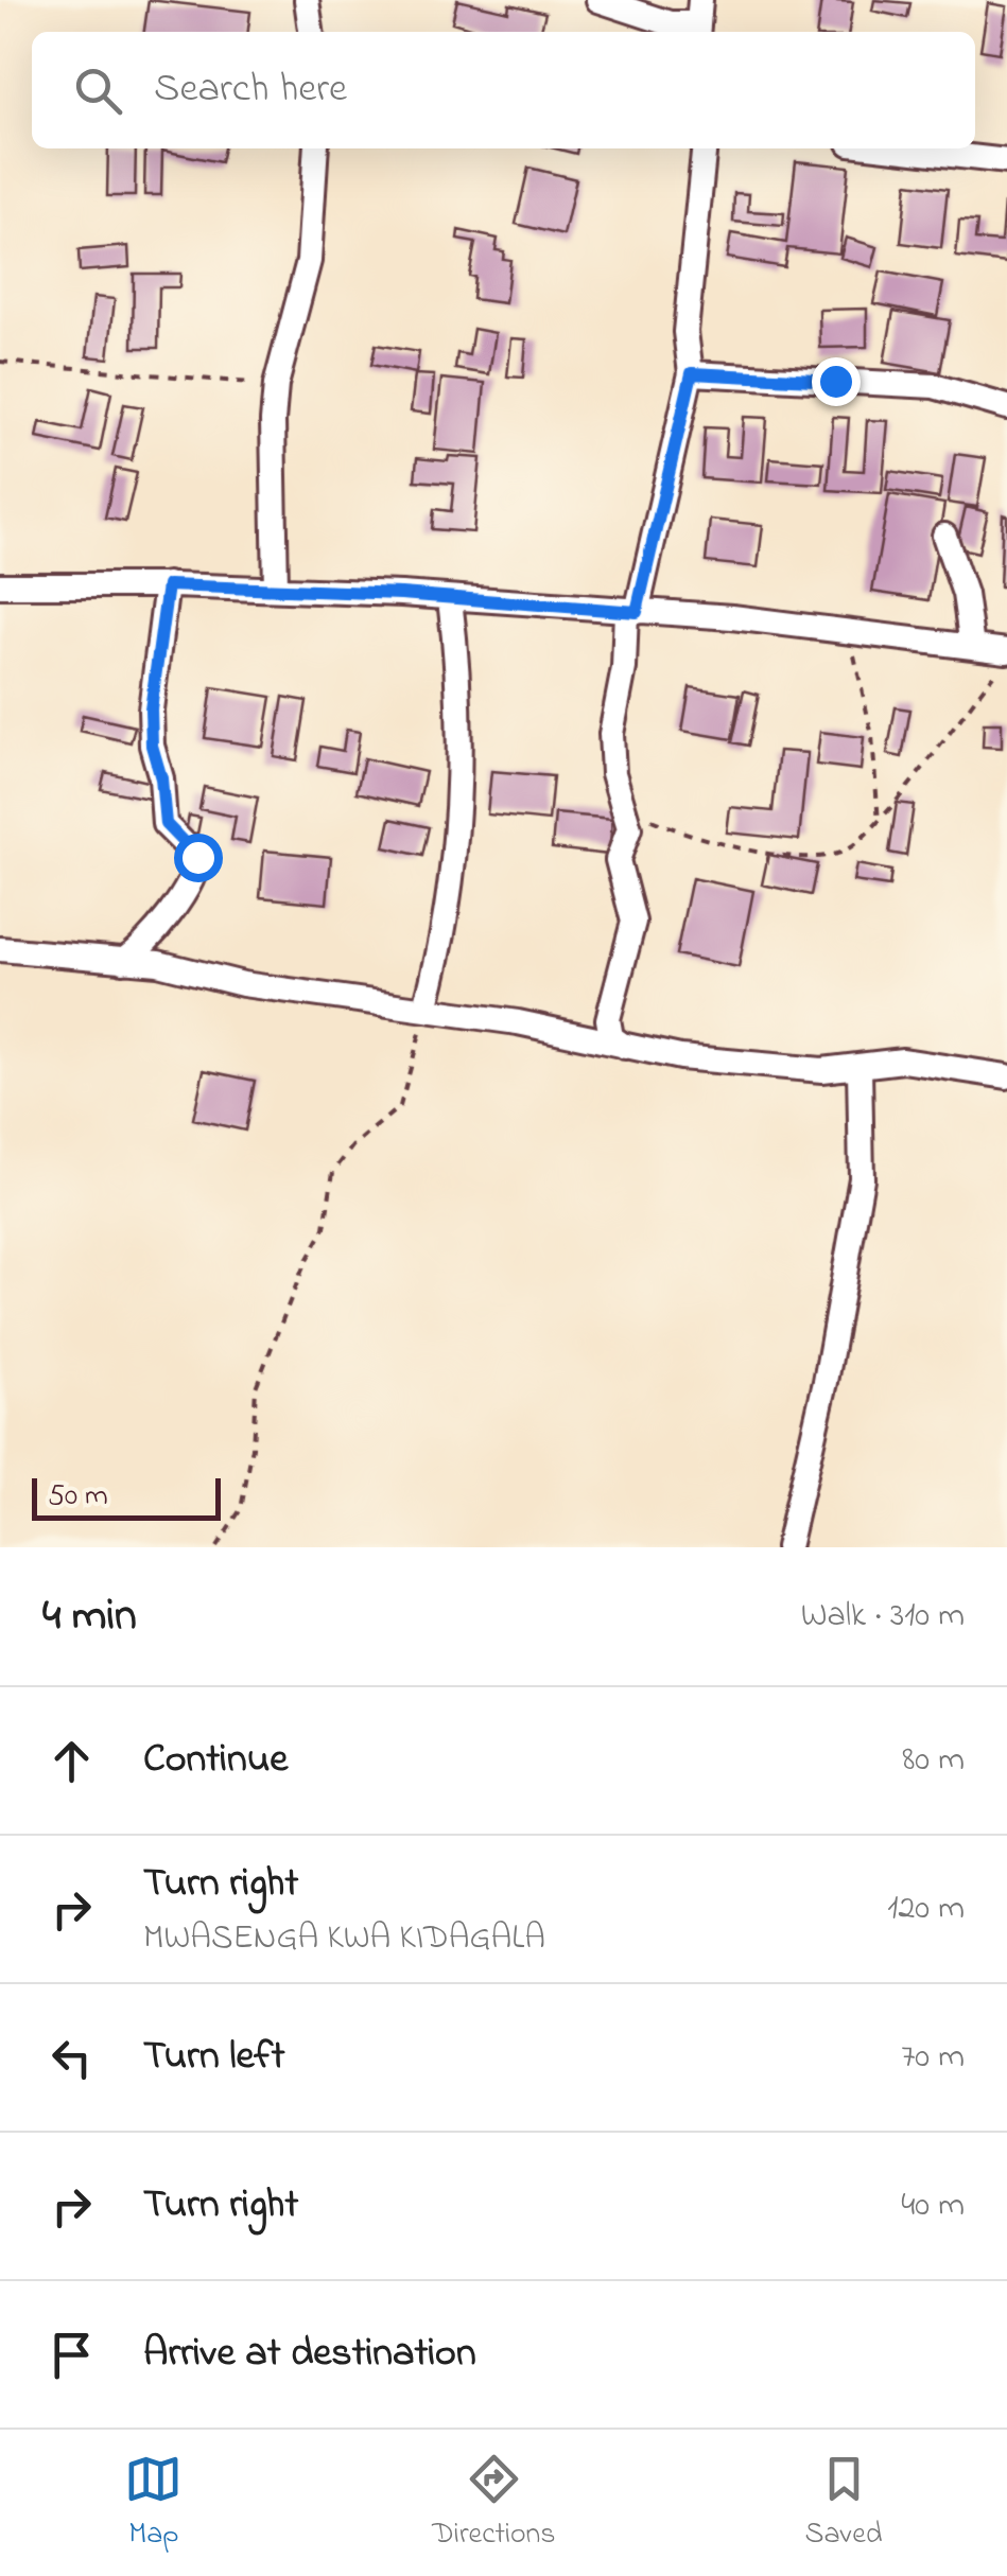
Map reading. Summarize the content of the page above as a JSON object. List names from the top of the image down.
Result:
{
  "scale_bar": "50 m",
  "page": {
    "search": "Search here",
    "scale": "50 m",
    "heading": ["4 min", "Walk · 310 m"],
    "list": [
      ["Continue", "80 m"],
      ["Turn right", "MWASENGA KWA KIDAGALA", "120 m"],
      ["Turn left", "70 m"],
      ["Turn right", "40 m"],
      "Arrive at destination"
    ],
    "nav": ["Map", "Directions", "Saved"]
  }
}
